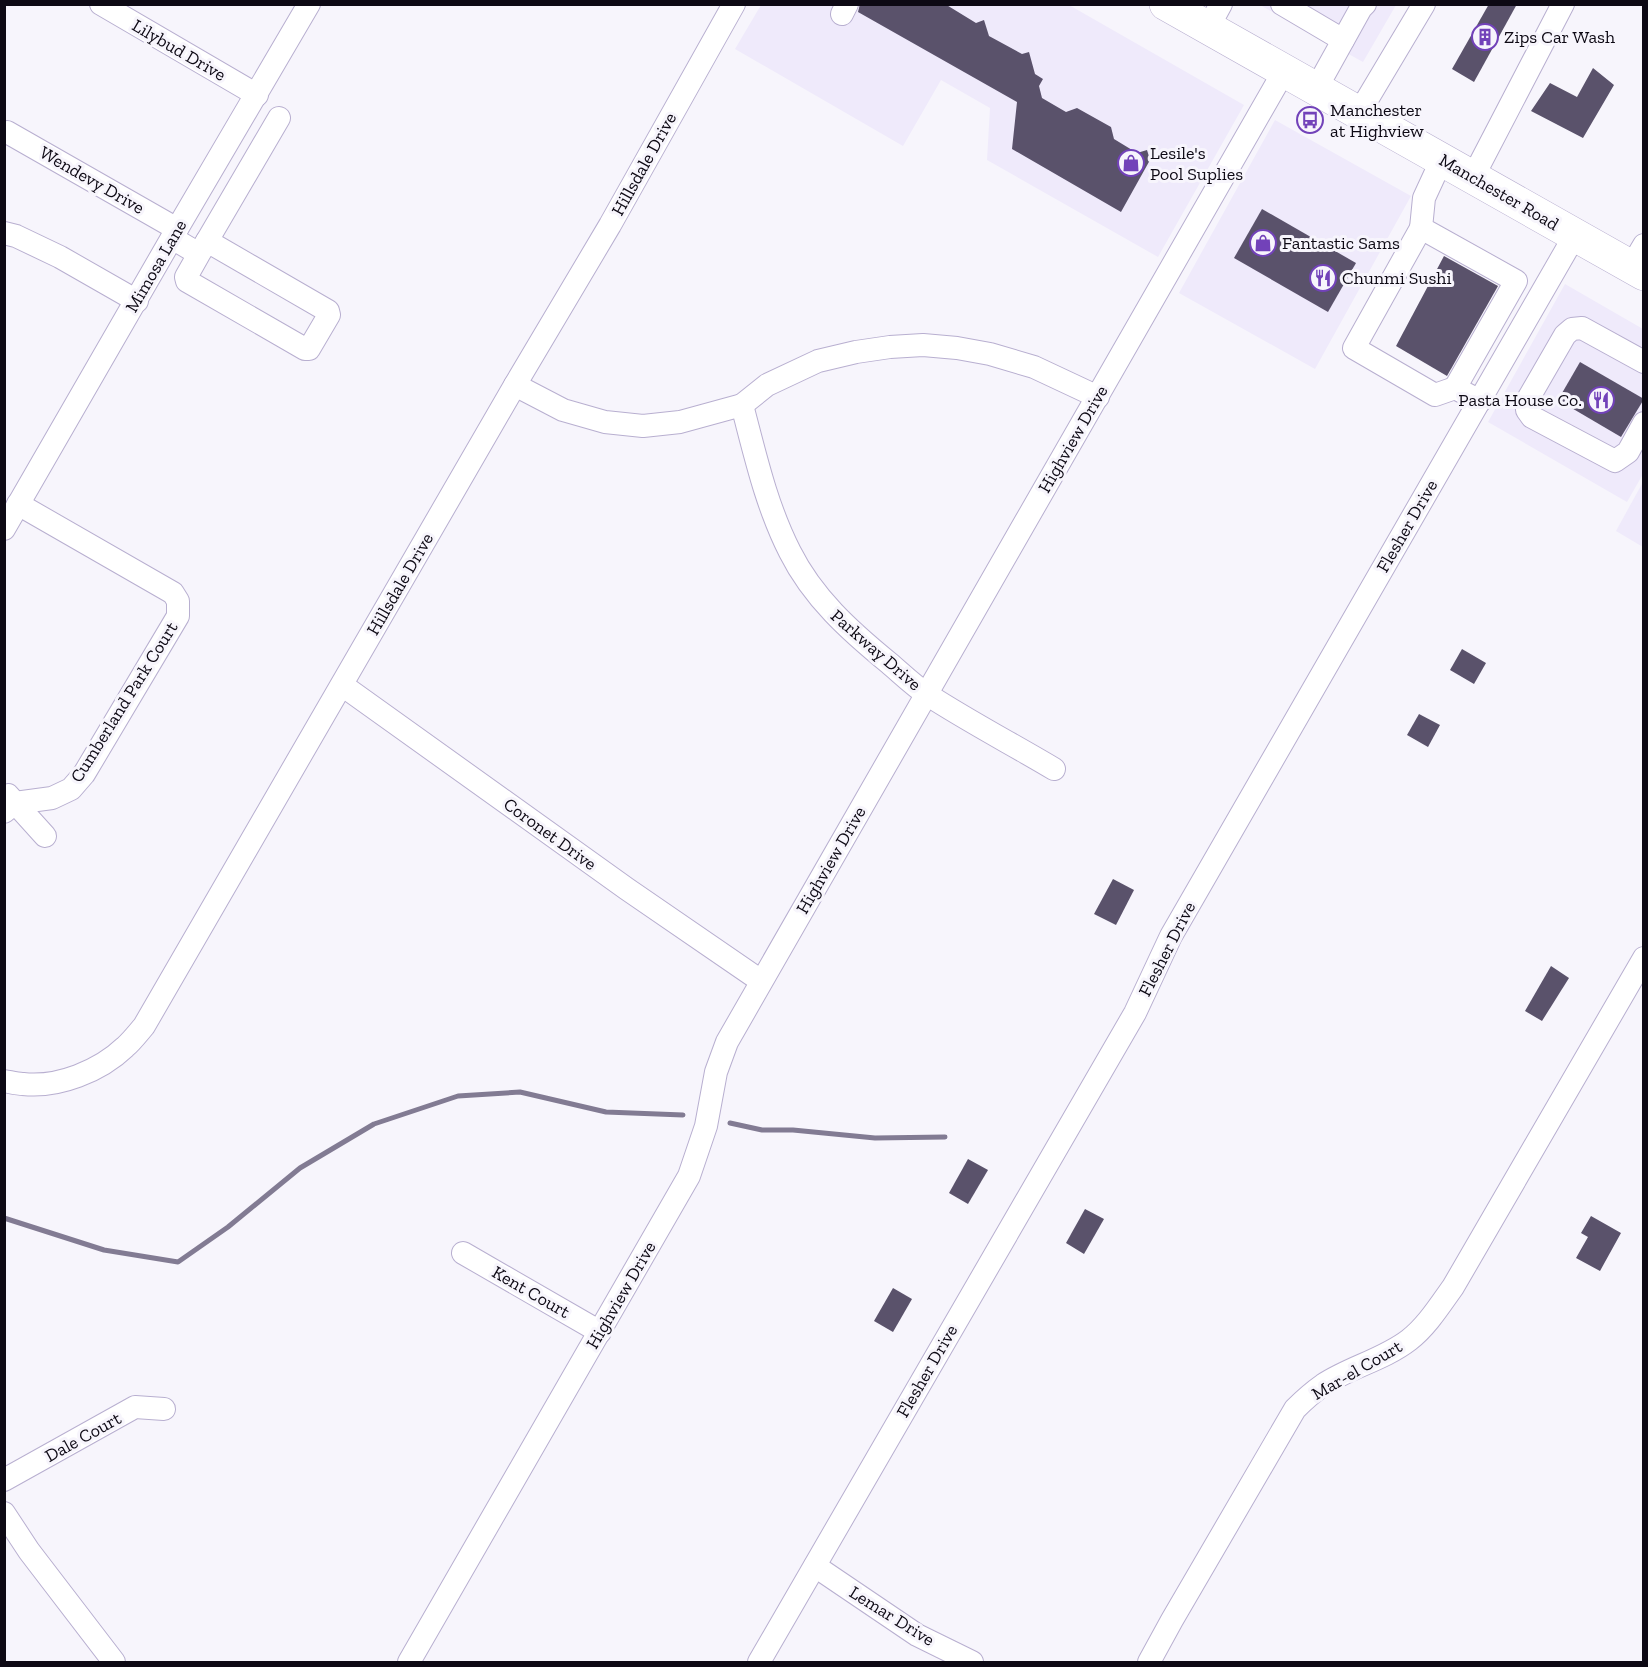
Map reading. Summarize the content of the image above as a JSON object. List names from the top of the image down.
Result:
{
  "streets": {
    "highway": ["Manchester Road"],
    "street": [
      "Lilybud Drive",
      "Hillsdale Drive",
      "Wendevy Drive",
      "Mimosa Lane",
      "Highview Drive",
      "Flesher Drive",
      "Parkway Drive",
      "Cumberland Park Court",
      "Coronet Drive",
      "Kent Court",
      "Mar-el Court",
      "Dale Court",
      "Lemar Drive"
    ]
  },
  "crossings": [
    ["Lilybud Drive", "Mimosa Lane"],
    ["Hillsdale Drive", "Coronet Drive"],
    ["Wendevy Drive", "Mimosa Lane"],
    ["Manchester Road", "Highview Drive"],
    ["Manchester Road", "Flesher Drive"],
    ["Mimosa Lane", "Cumberland Park Court"],
    ["Highview Drive", "Parkway Drive"],
    ["Highview Drive", "Coronet Drive"],
    ["Highview Drive", "Kent Court"],
    ["Flesher Drive", "Lemar Drive"]
  ],
  "places": {
    "building": ["Zips Car Wash"],
    "bus stop": ["Manchester at Highview"],
    "shop": ["Lesile's Pool Suplies", "Fantastic Sams"],
    "restaurant": ["Chunmi Sushi", "Pasta House Co."]
  }
}
